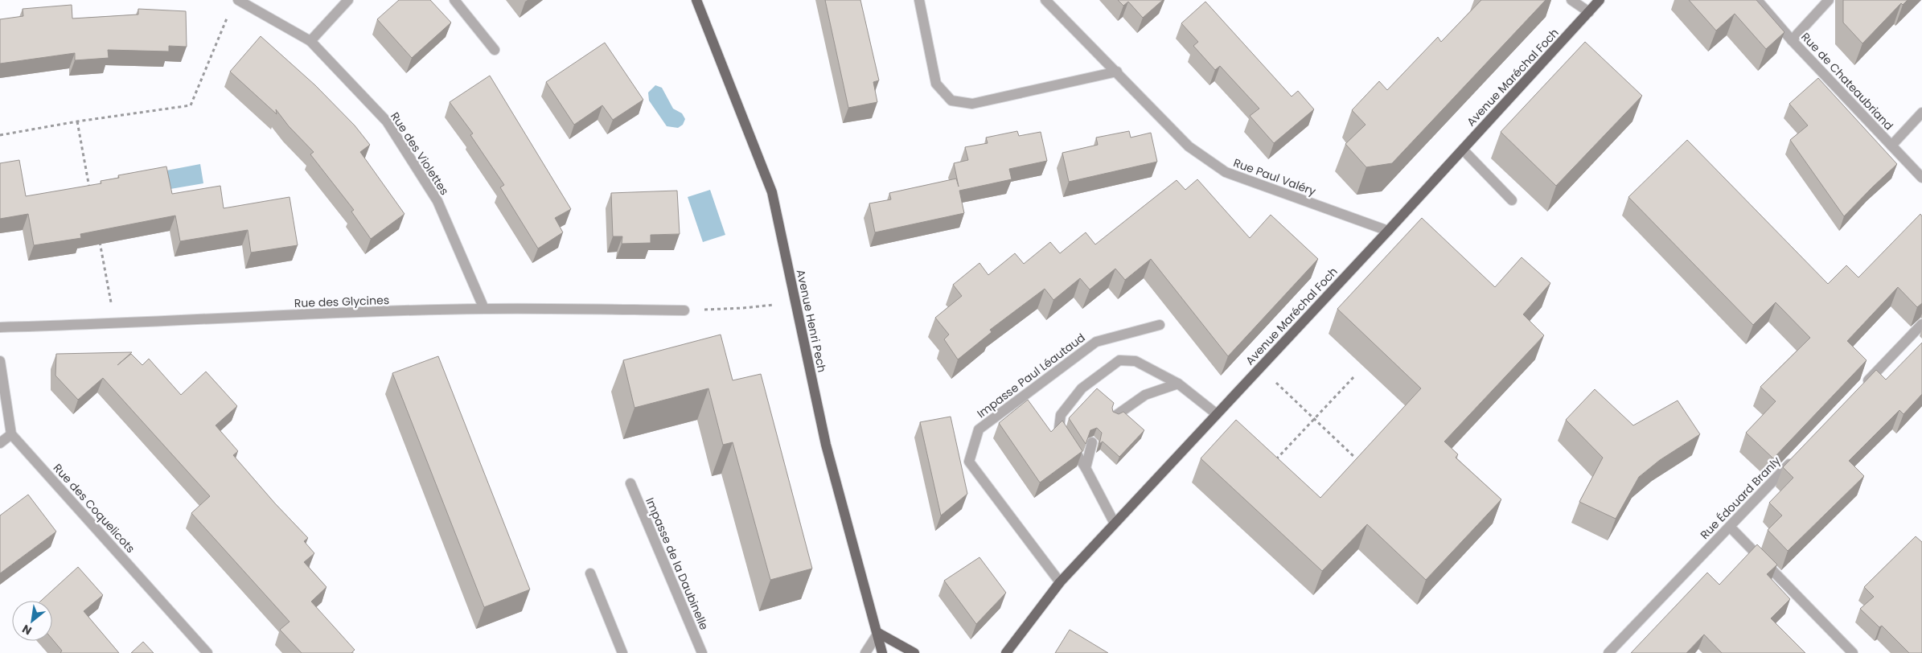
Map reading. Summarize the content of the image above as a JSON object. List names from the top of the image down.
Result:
{
  "streets": {
    "main road": ["Avenue Maréchal Foch", "Avenue Henri Pech"],
    "street": [
      "Rue de Chateaubriand",
      "Rue des Violettes",
      "Rue Paul Valéry",
      "Rue des Glycines",
      "Impasse Paul Léautaud",
      "Rue Édouard Branly",
      "Rue des Coquelicots",
      "Impasse de la Daubinelle"
    ]
  },
  "crossings": [
    ["Avenue Maréchal Foch", "Rue Paul Valéry"],
    ["Avenue Maréchal Foch", "Impasse Paul Léautaud"],
    ["Rue des Violettes", "Rue des Glycines"]
  ],
  "north": "bottom left"
}
